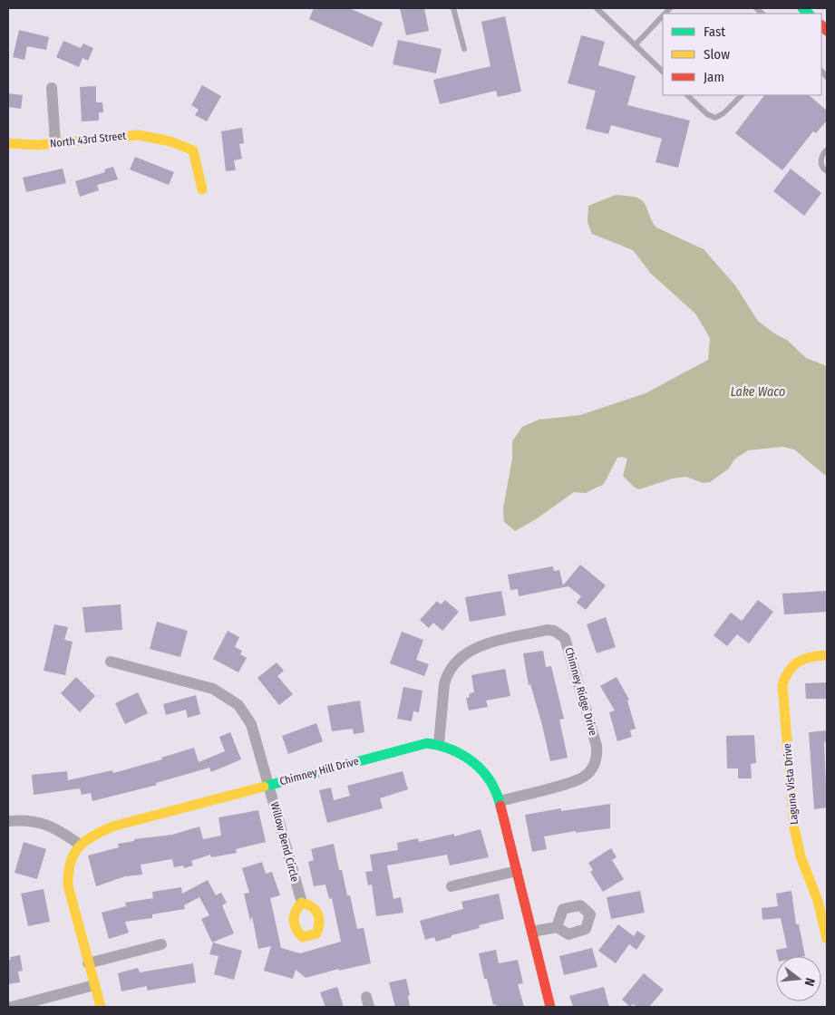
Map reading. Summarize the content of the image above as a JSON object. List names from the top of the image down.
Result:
{
  "streets": {
    "street": [
      "North 43rd Street",
      "Chimney Ridge Drive",
      "Chimney Hill Drive",
      "Laguna Vista Drive",
      "Willow Bend Circle"
    ]
  },
  "crossings": [
    ["Chimney Ridge Drive", "Chimney Hill Drive"],
    ["Chimney Hill Drive", "Willow Bend Circle"]
  ],
  "water": ["Lake Waco"],
  "legend": ["Fast", "Slow", "Jam"],
  "north": "right"
}
